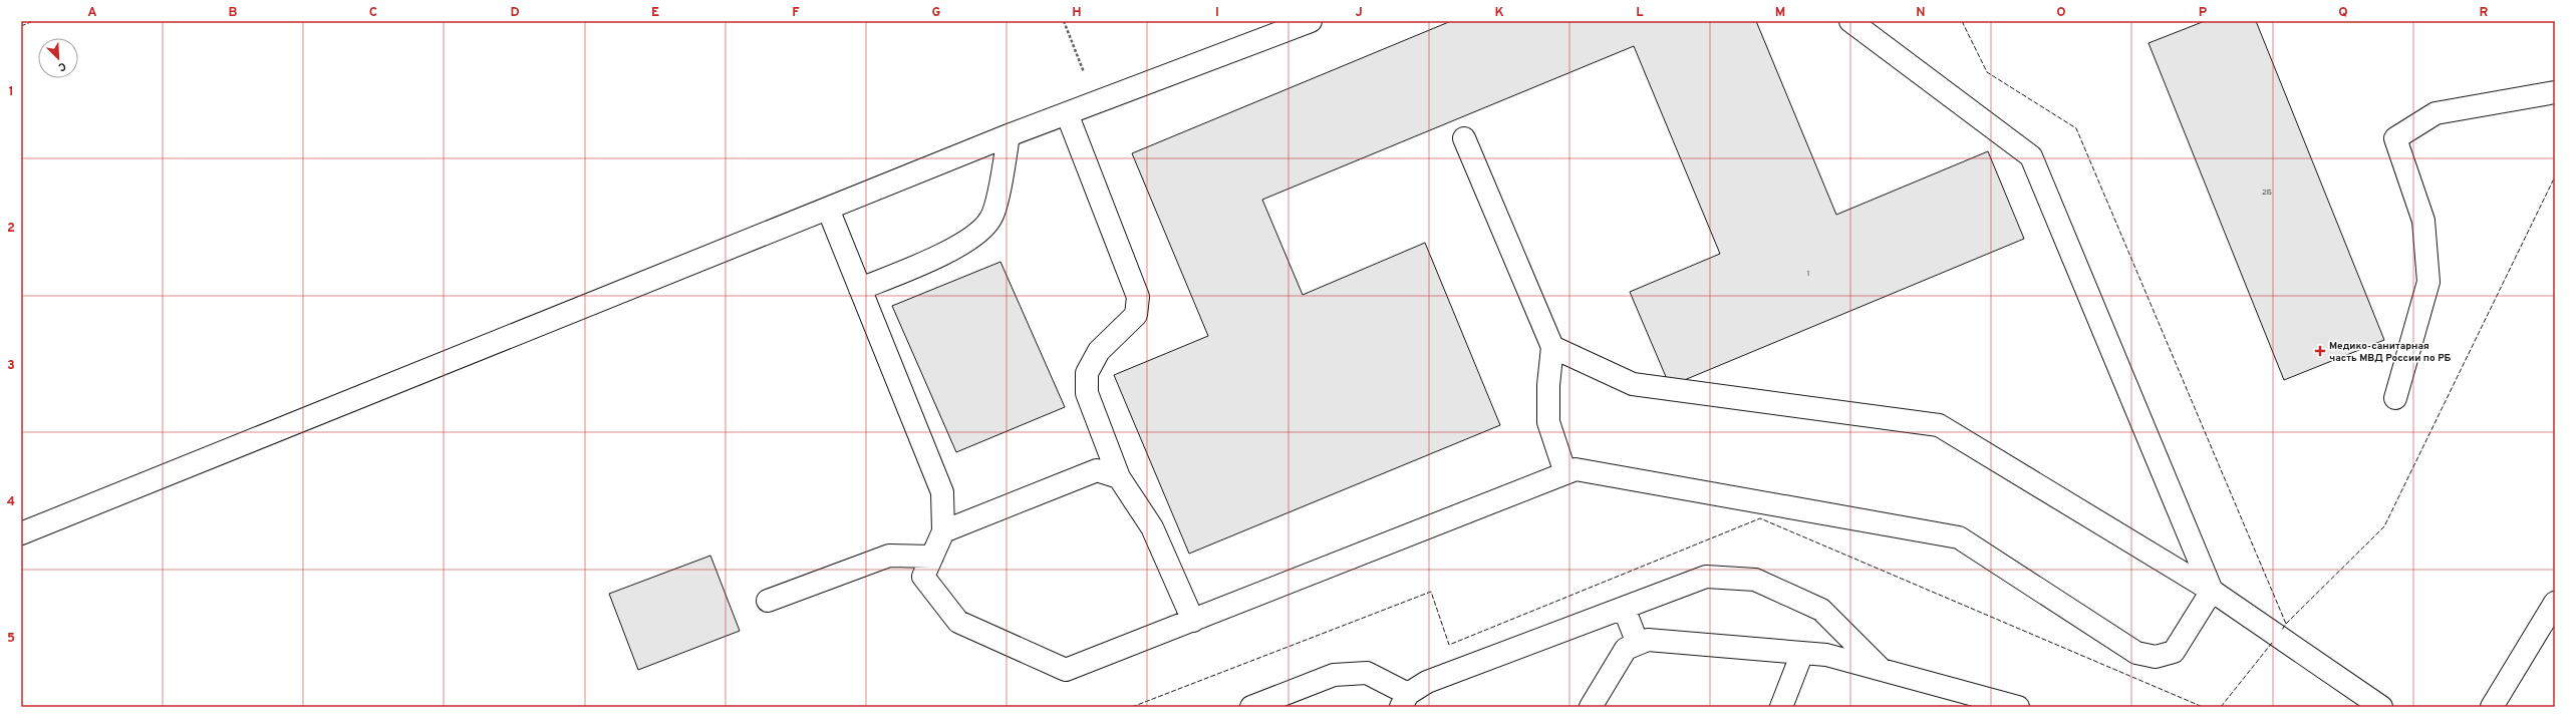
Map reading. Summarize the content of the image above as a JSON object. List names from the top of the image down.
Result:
{
  "places": {
    "health": ["Медико-санитарная часть МВД России по РБ"]
  },
  "house_numbers": ["2Б", "1"],
  "north": "bottom right",
  "grid": {
    "columns": [
      "A",
      "B",
      "C",
      "D",
      "E",
      "F",
      "G",
      "H",
      "I",
      "J",
      "K",
      "L",
      "M",
      "N",
      "O",
      "P",
      "Q",
      "R"
    ],
    "rows": [
      "1",
      "2",
      "3",
      "4",
      "5"
    ]
  }
}
